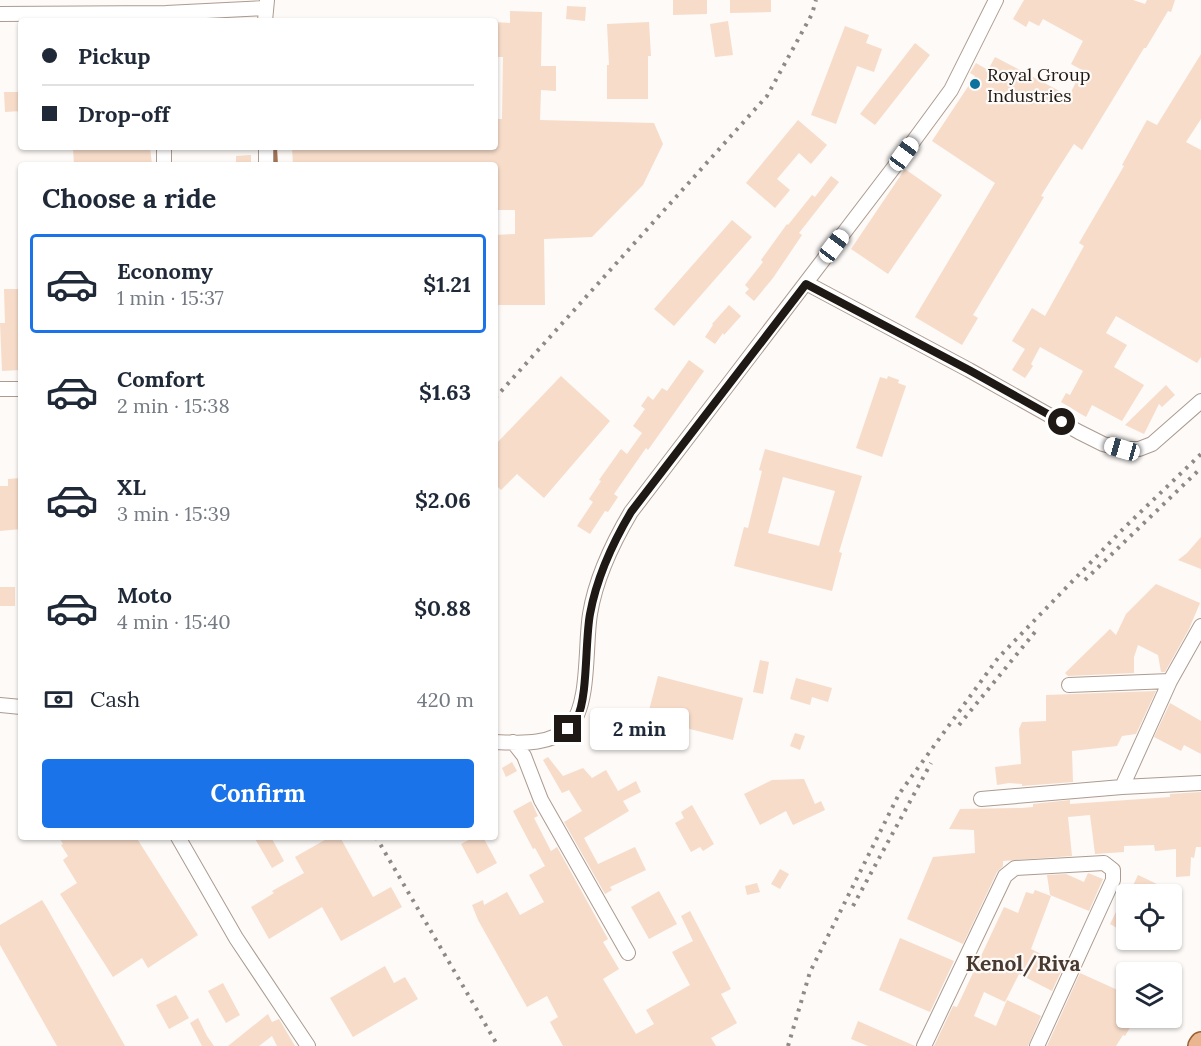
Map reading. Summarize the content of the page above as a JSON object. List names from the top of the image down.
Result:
{
  "districts": ["Kenol/Riva"],
  "places": ["Royal Group Industries"],
  "page": {
    "banner": ["Pickup", "Drop-off"],
    "heading": "Choose a ride",
    "list": [
      {
        "name": "Economy",
        "note": "1 min · 15:37",
        "value": "$1.21"
      },
      {
        "name": "Comfort",
        "note": "2 min · 15:38",
        "value": "$1.63"
      },
      {
        "name": "XL",
        "note": "3 min · 15:39",
        "value": "$2.06"
      },
      {
        "name": "Moto",
        "note": "4 min · 15:40",
        "value": "$0.88"
      }
    ],
    "pay": ["Cash", "420 m"],
    "bubble": "2 min",
    "buttons": "Confirm"
  }
}
